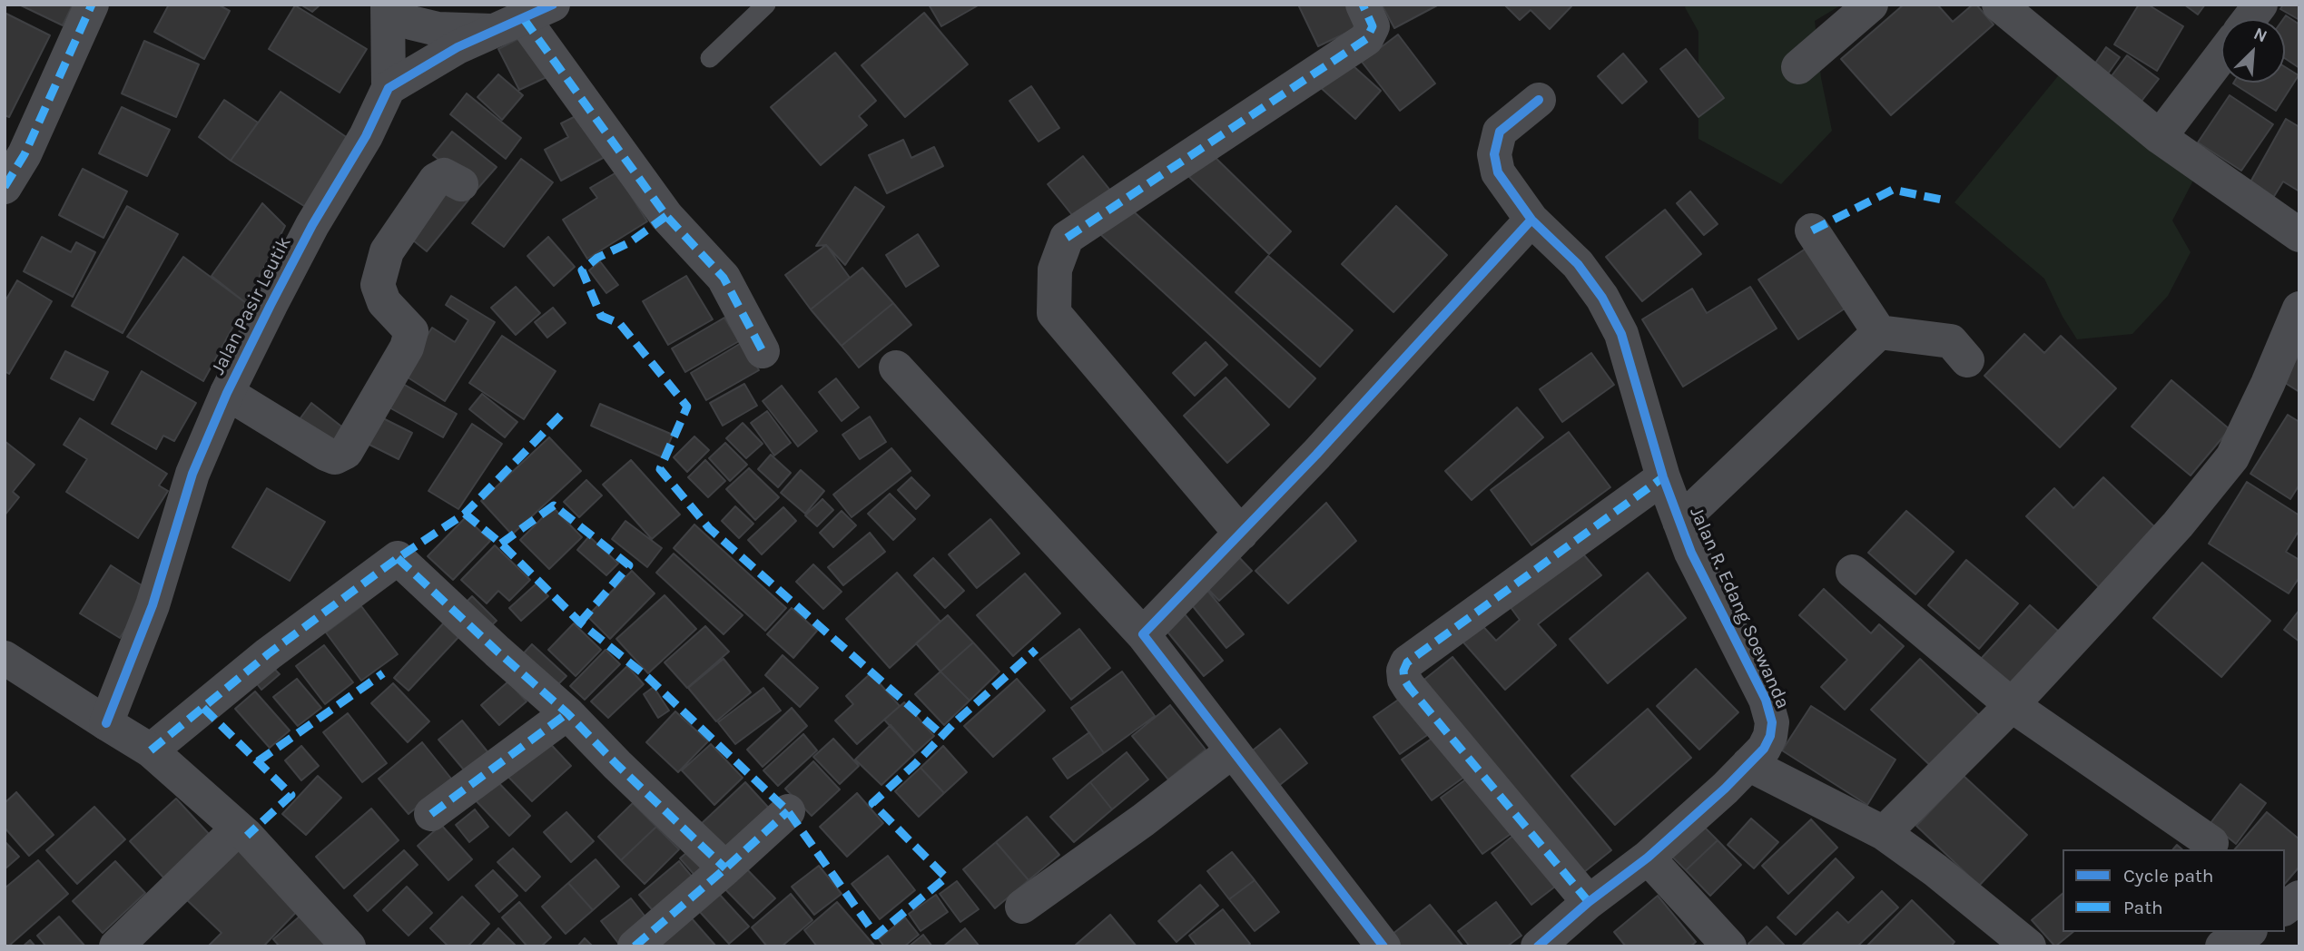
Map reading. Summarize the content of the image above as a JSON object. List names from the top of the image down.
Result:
{
  "streets": {
    "street": ["Jalan Pasir Leutik", "Jalan R. Edang Soewanda"]
  },
  "legend": ["Cycle path", "Path"],
  "north": "top right"
}
